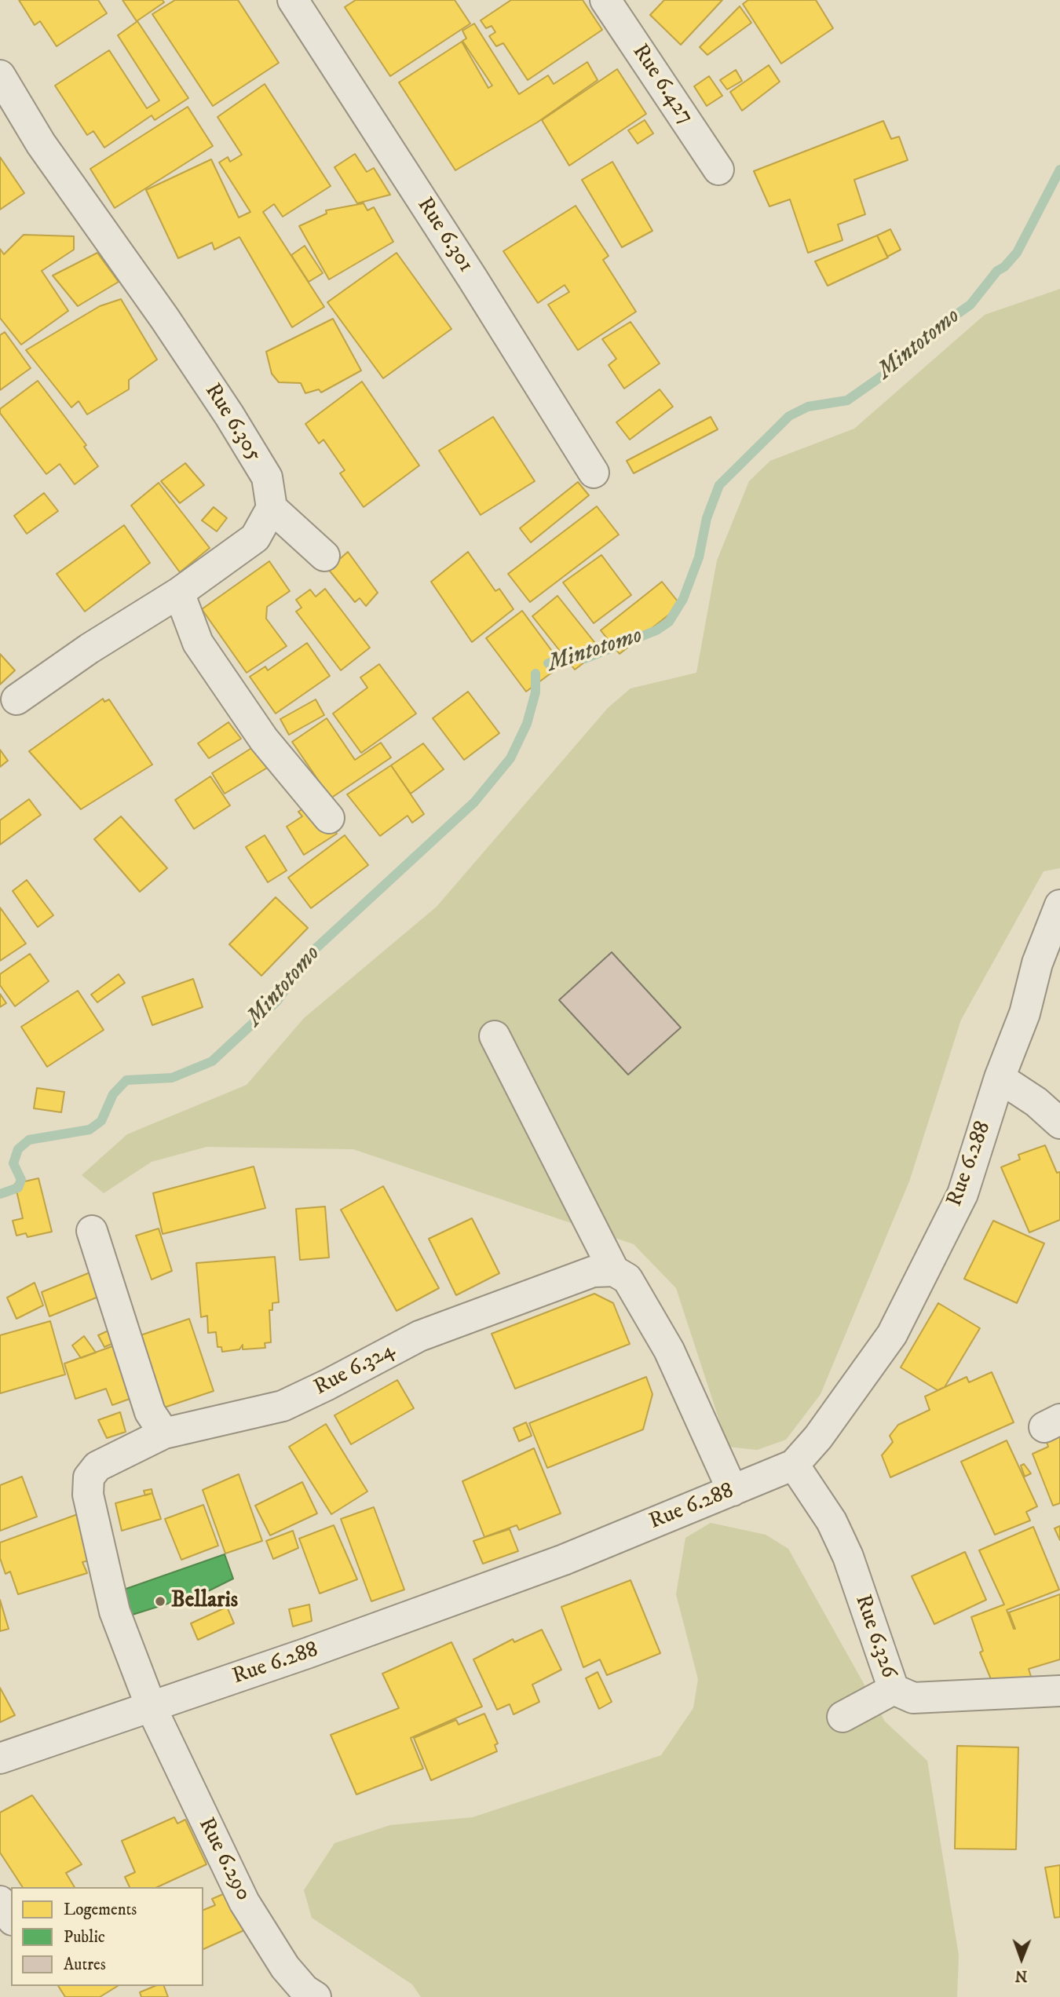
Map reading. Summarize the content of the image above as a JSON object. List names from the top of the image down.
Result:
{
  "streets": {
    "street": [
      "Rue 6.427",
      "Rue 6.301",
      "Rue 6.305",
      "Rue 6.288",
      "Rue 6.324",
      "Rue 6.326",
      "Rue 6.290"
    ]
  },
  "crossings": [
    ["Rue 6.288", "Rue 6.324"],
    ["Rue 6.288", "Rue 6.326"],
    ["Rue 6.288", "Rue 6.290"],
    ["Rue 6.324", "Rue 6.290"]
  ],
  "water": ["Mintotomo"],
  "places": ["Bellaris"],
  "legend": ["Logements", "Public", "Autres"],
  "north": "bottom"
}
